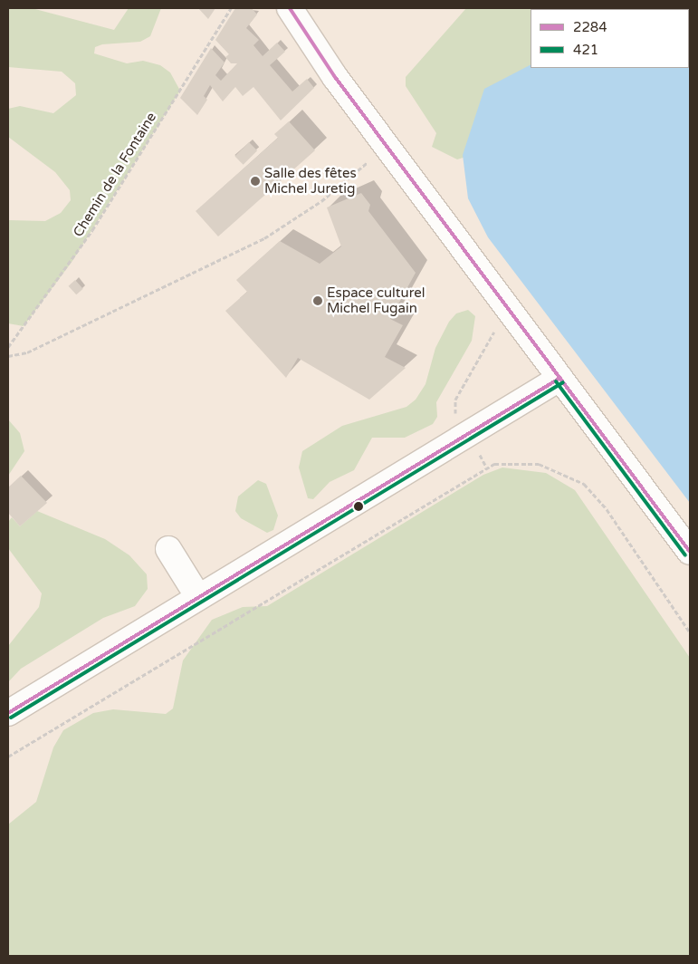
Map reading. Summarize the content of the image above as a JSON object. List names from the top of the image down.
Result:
{
  "streets": {
    "path": ["Chemin de la Fontaine"]
  },
  "places": ["Salle des fêtes Michel Juretig", "Espace culturel Michel Fugain"],
  "lines": ["transit line 2284", "transit line 421"],
  "legend": ["2284", "421"]
}
